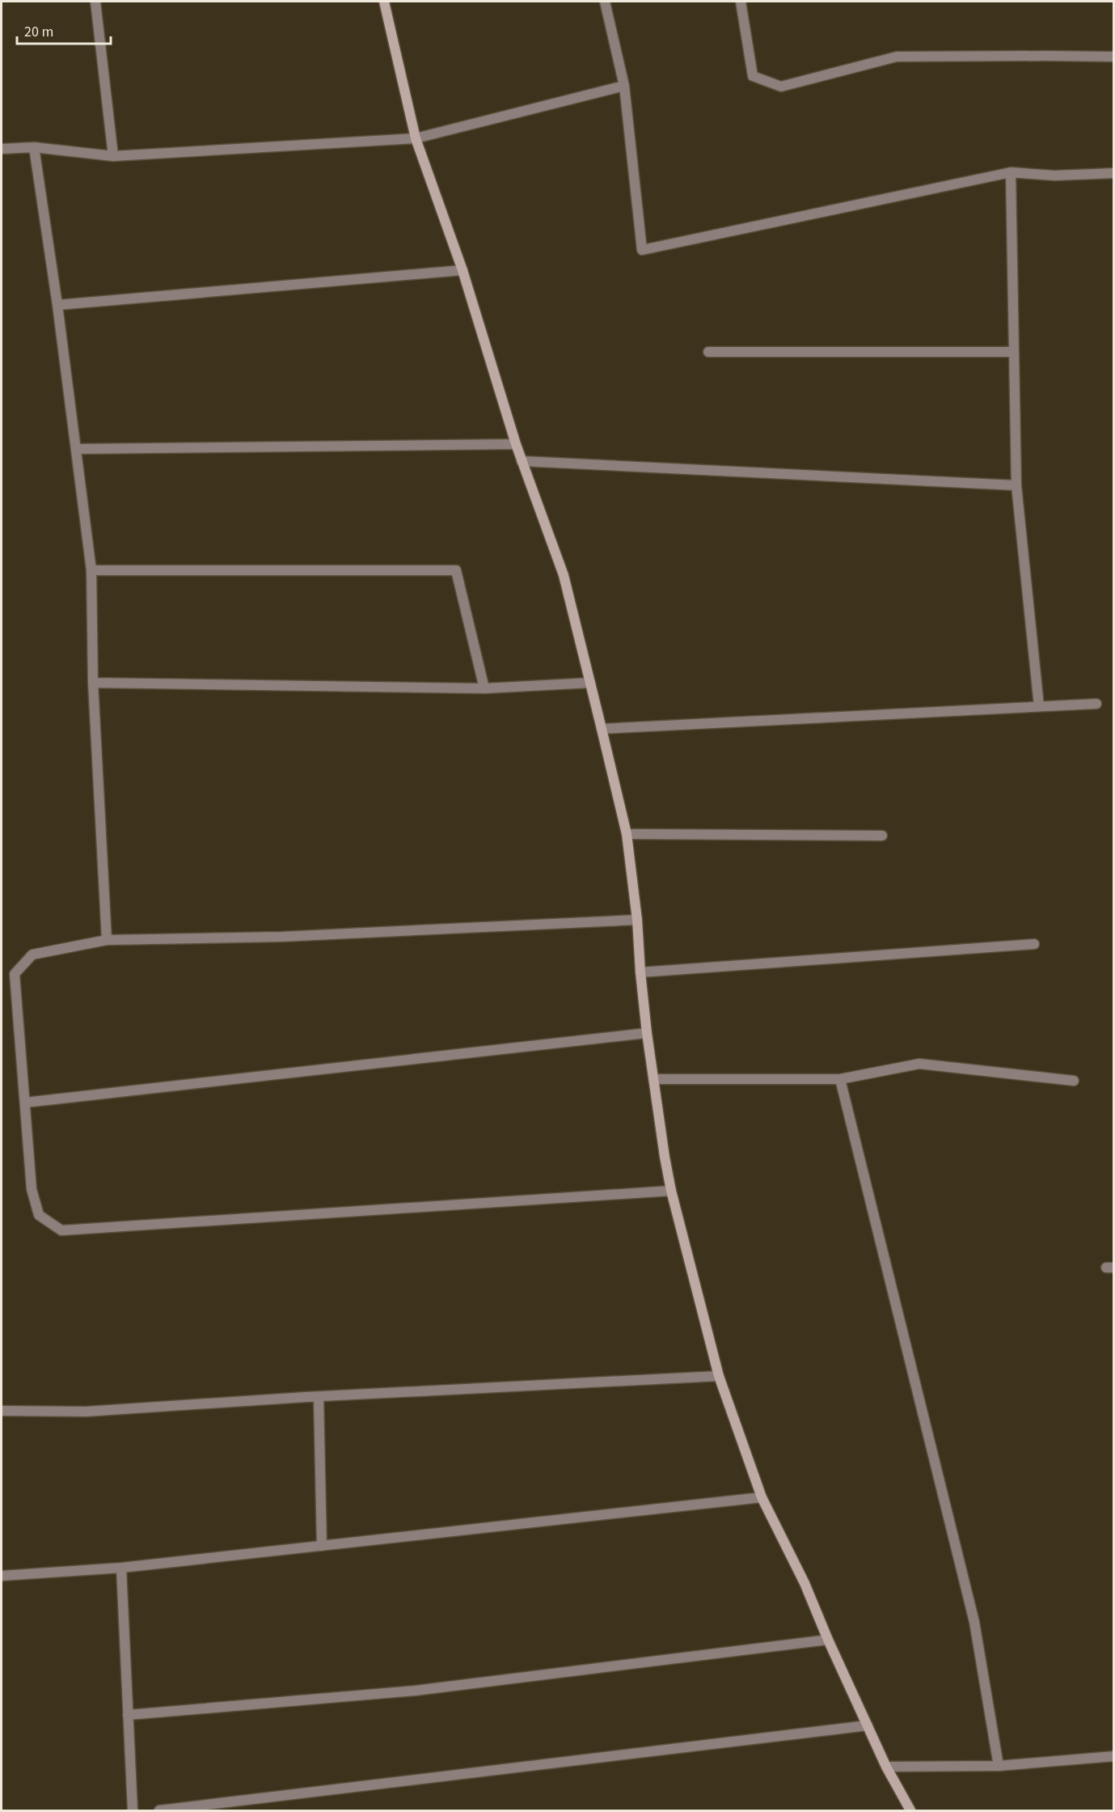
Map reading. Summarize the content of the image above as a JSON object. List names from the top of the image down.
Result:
{
  "scale_bar": "20 m"
}
